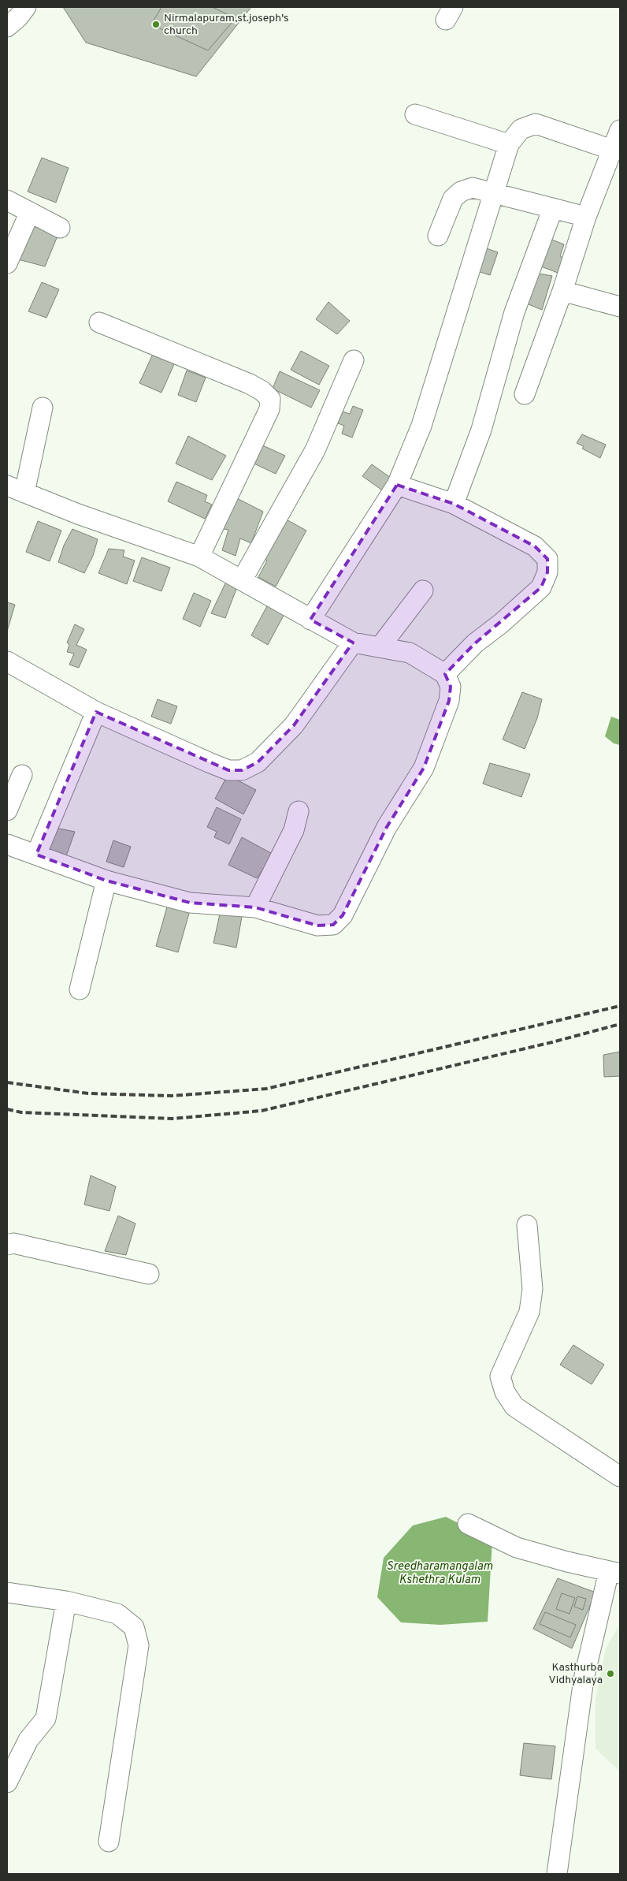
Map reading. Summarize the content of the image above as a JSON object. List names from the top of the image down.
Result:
{
  "water": ["Sreedharamangalam Kshethra Kulam"],
  "places": ["Nirmalapuram,st.joseph's church", "Kasthurba Vidhyalaya"]
}
